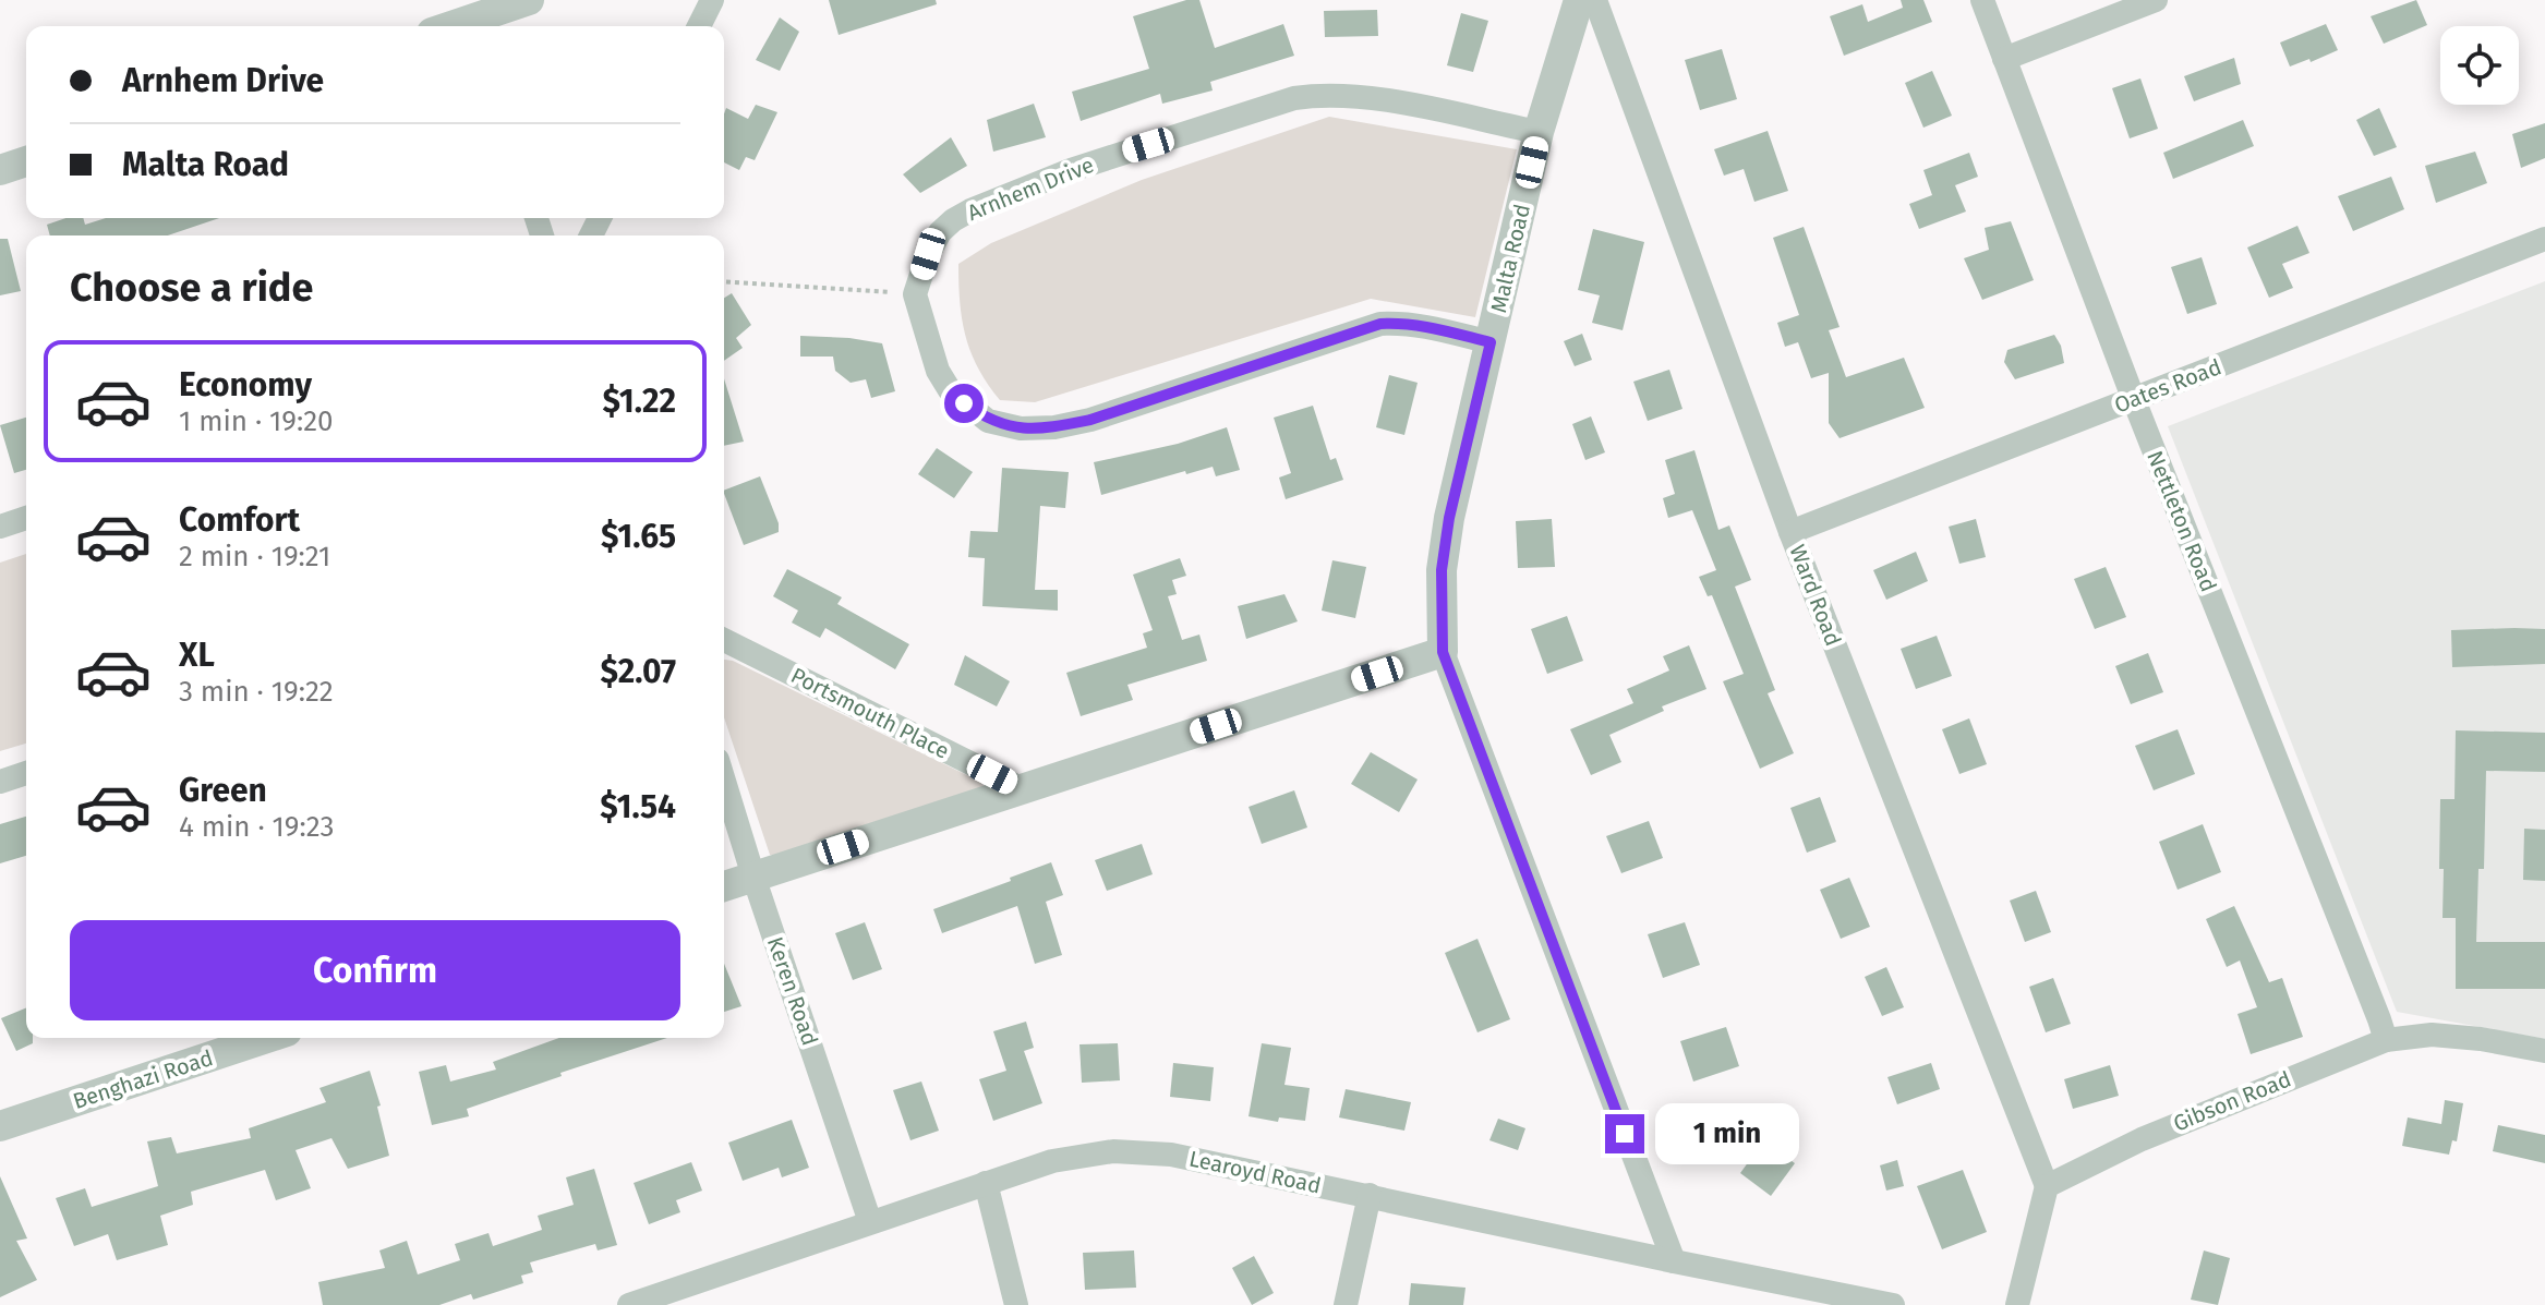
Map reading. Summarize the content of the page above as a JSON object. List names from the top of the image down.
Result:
{
  "streets": {
    "street": [
      "Arnhem Drive",
      "Malta Road",
      "Oates Road",
      "Nettleton Road",
      "Ward Road",
      "Portsmouth Place",
      "Keren Road",
      "Benghazi Road",
      "Gibson Road",
      "Learoyd Road"
    ]
  },
  "crossings": [
    ["Arnhem Drive", "Malta Road"],
    ["Malta Road", "Learoyd Road"],
    ["Oates Road", "Nettleton Road"],
    ["Oates Road", "Ward Road"],
    ["Nettleton Road", "Gibson Road"],
    ["Ward Road", "Gibson Road"],
    ["Keren Road", "Learoyd Road"]
  ],
  "page": {
    "banner": ["Arnhem Drive", "Malta Road"],
    "heading": "Choose a ride",
    "list": [
      {
        "name": "Economy",
        "note": "1 min · 19:20",
        "value": "$1.22"
      },
      {
        "name": "Comfort",
        "note": "2 min · 19:21",
        "value": "$1.65"
      },
      {
        "name": "XL",
        "note": "3 min · 19:22",
        "value": "$2.07"
      },
      {
        "name": "Green",
        "note": "4 min · 19:23",
        "value": "$1.54"
      }
    ],
    "buttons": "Confirm",
    "bubble": "1 min"
  }
}
